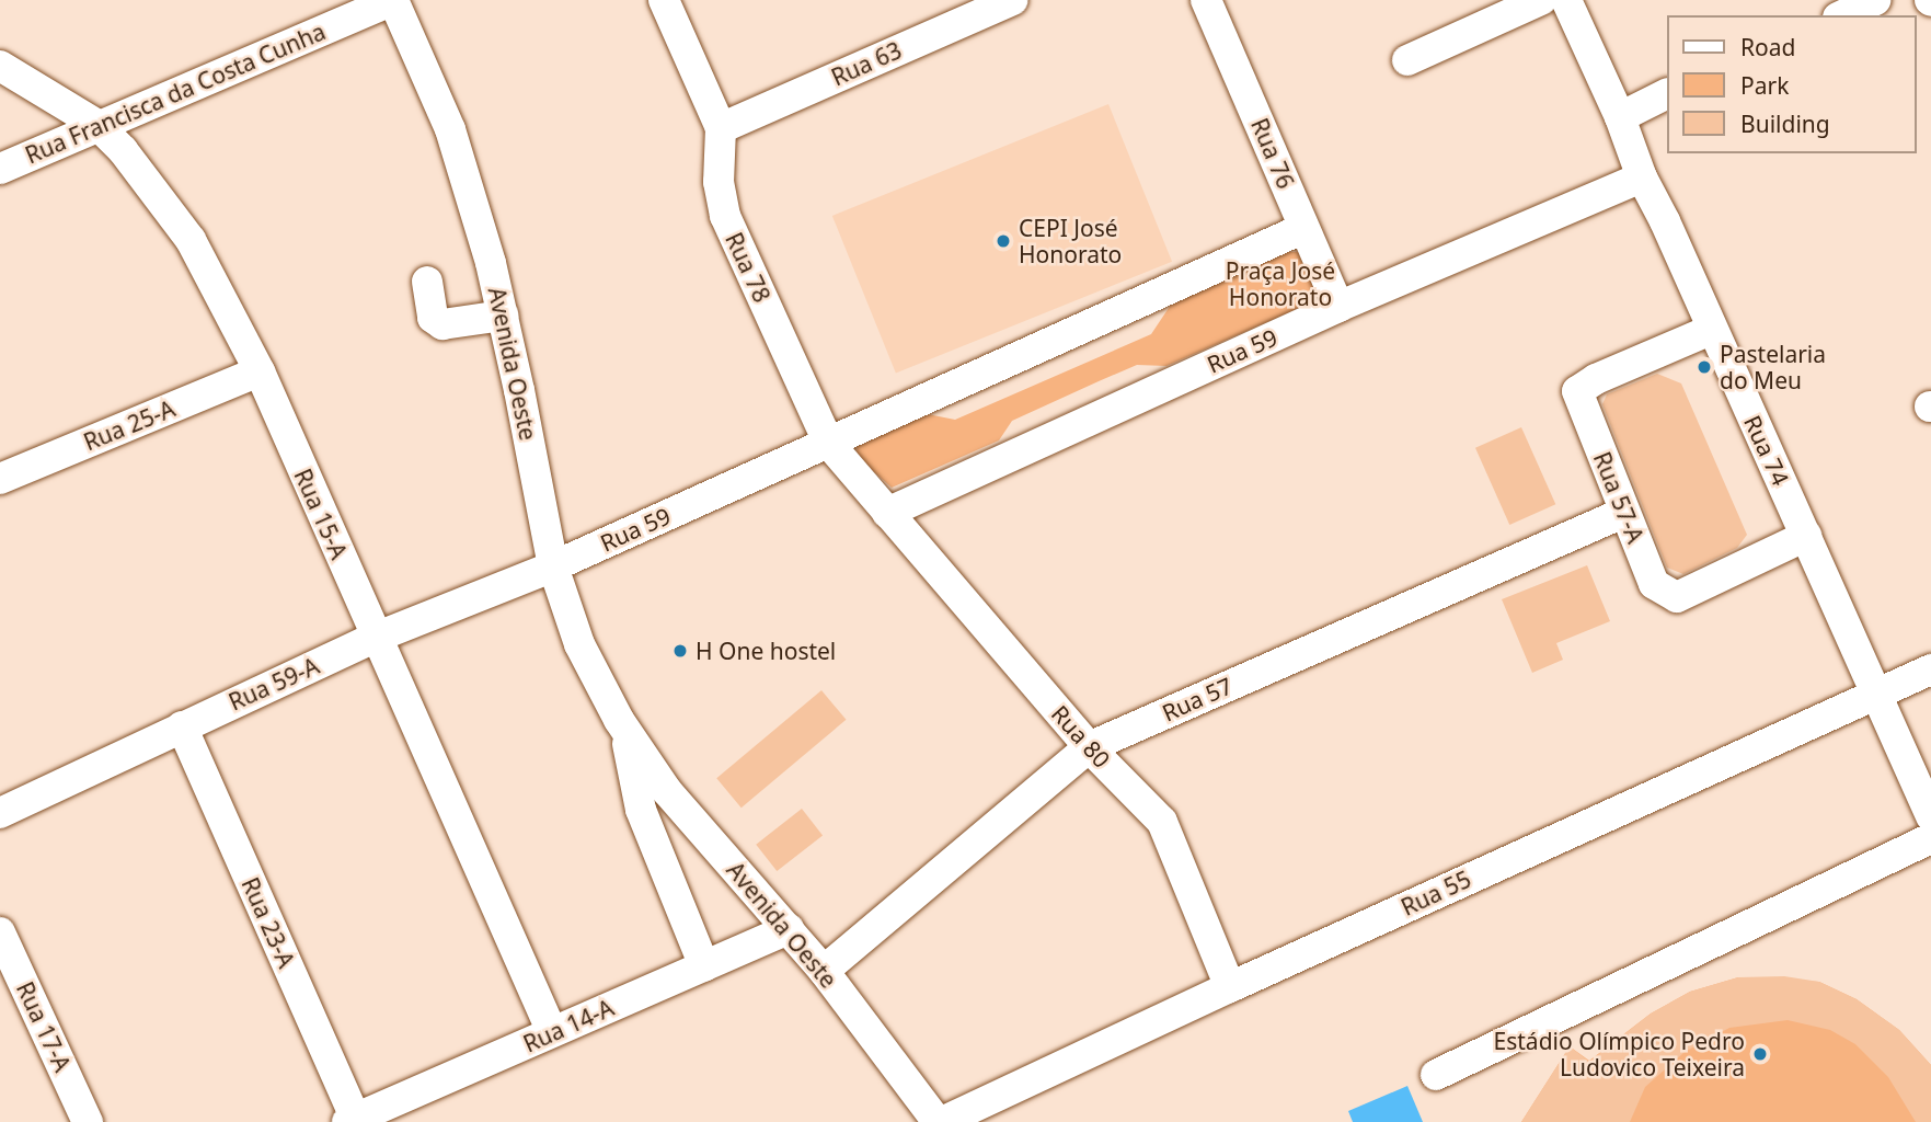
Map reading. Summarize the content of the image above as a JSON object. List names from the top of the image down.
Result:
{
  "streets": {
    "street": [
      "Rua 63",
      "Rua Francisca da Costa Cunha",
      "Rua 76",
      "Rua 78",
      "Rua 59",
      "Avenida Oeste",
      "Rua 25-A",
      "Rua 74",
      "Rua 57-A",
      "Rua 15-A",
      "Rua 59-A",
      "Rua 57",
      "Rua 80",
      "Rua 55",
      "Rua 23-A",
      "Rua 14-A",
      "Rua 17-A"
    ]
  },
  "crossings": [
    ["Rua 63", "Rua 78"],
    ["Rua Francisca da Costa Cunha", "Avenida Oeste"],
    ["Rua Francisca da Costa Cunha", "Rua 15-A"],
    ["Rua 76", "Rua 59"],
    ["Rua 78", "Rua 59"],
    ["Rua 78", "Rua 80"],
    ["Rua 59", "Avenida Oeste"],
    ["Rua 59", "Rua 74"],
    ["Rua 59", "Rua 59-A"],
    ["Rua 59", "Rua 80"],
    ["Avenida Oeste", "Rua 59-A"],
    ["Avenida Oeste", "Rua 57"],
    ["Avenida Oeste", "Rua 55"],
    ["Avenida Oeste", "Rua 14-A"],
    ["Rua 25-A", "Rua 15-A"],
    ["Rua 74", "Rua 57-A"],
    ["Rua 74", "Rua 55"],
    ["Rua 57-A", "Rua 57"],
    ["Rua 15-A", "Rua 59-A"],
    ["Rua 15-A", "Rua 14-A"],
    ["Rua 59-A", "Rua 23-A"],
    ["Rua 57", "Rua 80"],
    ["Rua 80", "Rua 55"],
    ["Rua 23-A", "Rua 14-A"]
  ],
  "parks": ["Praça José Honorato"],
  "places": [
    "CEPI José Honorato",
    "Pastelaria do Meu",
    "H One hostel",
    "Estádio Olímpico Pedro Ludovico Teixeira"
  ],
  "legend": ["Road", "Park", "Building"]
}
